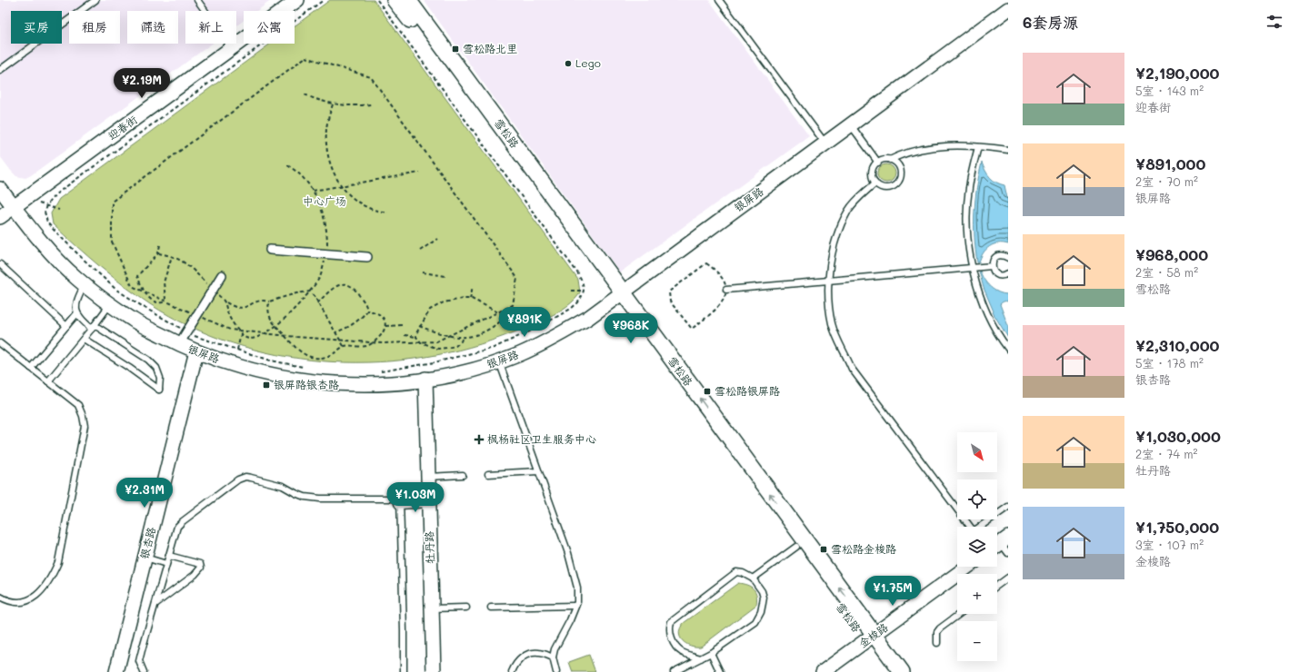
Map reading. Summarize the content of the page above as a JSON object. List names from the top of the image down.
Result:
{
  "streets": {
    "main road": ["雪松路"],
    "street": [
      "迎春街",
      "银屏路",
      "银杏路",
      "牡丹路",
      "金梭路"
    ]
  },
  "crossings": [
    ["迎春街", "银屏路"],
    ["雪松路", "银屏路"],
    ["雪松路", "金梭路"],
    ["银屏路", "银杏路"],
    ["银屏路", "牡丹路"]
  ],
  "parks": ["中心广场"],
  "places": {
    "transit": [
      "雪松路北里",
      "银屏路银杏路",
      "雪松路银屏路",
      "雪松路金梭路"
    ],
    "other": ["Lego"],
    "health": ["枫杨社区卫生服务中心"]
  },
  "north": "bottom right",
  "page": {
    "heading": "6套房源",
    "chip": [
      "买房",
      "租房",
      "筛选",
      "新上",
      "公寓"
    ],
    "list": [
      {
        "name": "¥2,190,000",
        "note": "5室 · 143 m² · 迎春街"
      },
      {
        "name": "¥891,000",
        "note": "2室 · 70 m² · 银屏路"
      },
      {
        "name": "¥968,000",
        "note": "2室 · 58 m² · 雪松路"
      },
      {
        "name": "¥2,310,000",
        "note": "5室 · 178 m² · 银杏路"
      },
      {
        "name": "¥1,030,000",
        "note": "2室 · 74 m² · 牡丹路"
      },
      {
        "name": "¥1,750,000",
        "note": "3室 · 107 m² · 金梭路"
      }
    ],
    "price": [
      "¥2.19M",
      "¥891K",
      "¥968K",
      "¥2.31M",
      "¥1.03M",
      "¥1.75M"
    ],
    "map_buttons": ["+", "−"]
  }
}
